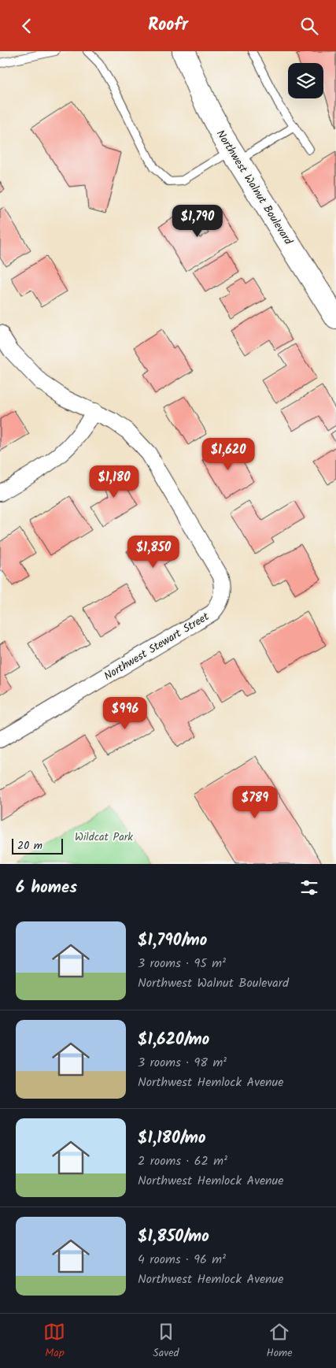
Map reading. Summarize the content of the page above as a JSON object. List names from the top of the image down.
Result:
{
  "streets": {
    "main road": ["Northwest Walnut Boulevard"],
    "street": ["Northwest Stewart Street"]
  },
  "parks": ["Wildcat Park"],
  "scale_bar": "20 m",
  "page": {
    "header": "Roofr",
    "price": [
      "$1,790",
      "$1,620",
      "$1,180",
      "$1,850",
      "$996",
      "$789"
    ],
    "scale": "20 m",
    "heading": "6 homes",
    "list": [
      {
        "name": "$1,790/mo",
        "note": "3 rooms · 95 m² · Northwest Walnut Boulevard"
      },
      {
        "name": "$1,620/mo",
        "note": "3 rooms · 98 m² · Northwest Hemlock Avenue"
      },
      {
        "name": "$1,180/mo",
        "note": "2 rooms · 62 m² · Northwest Hemlock Avenue"
      },
      {
        "name": "$1,850/mo",
        "note": "4 rooms · 96 m² · Northwest Hemlock Avenue"
      }
    ],
    "tabs": ["Map", "Saved", "Home"]
  }
}
